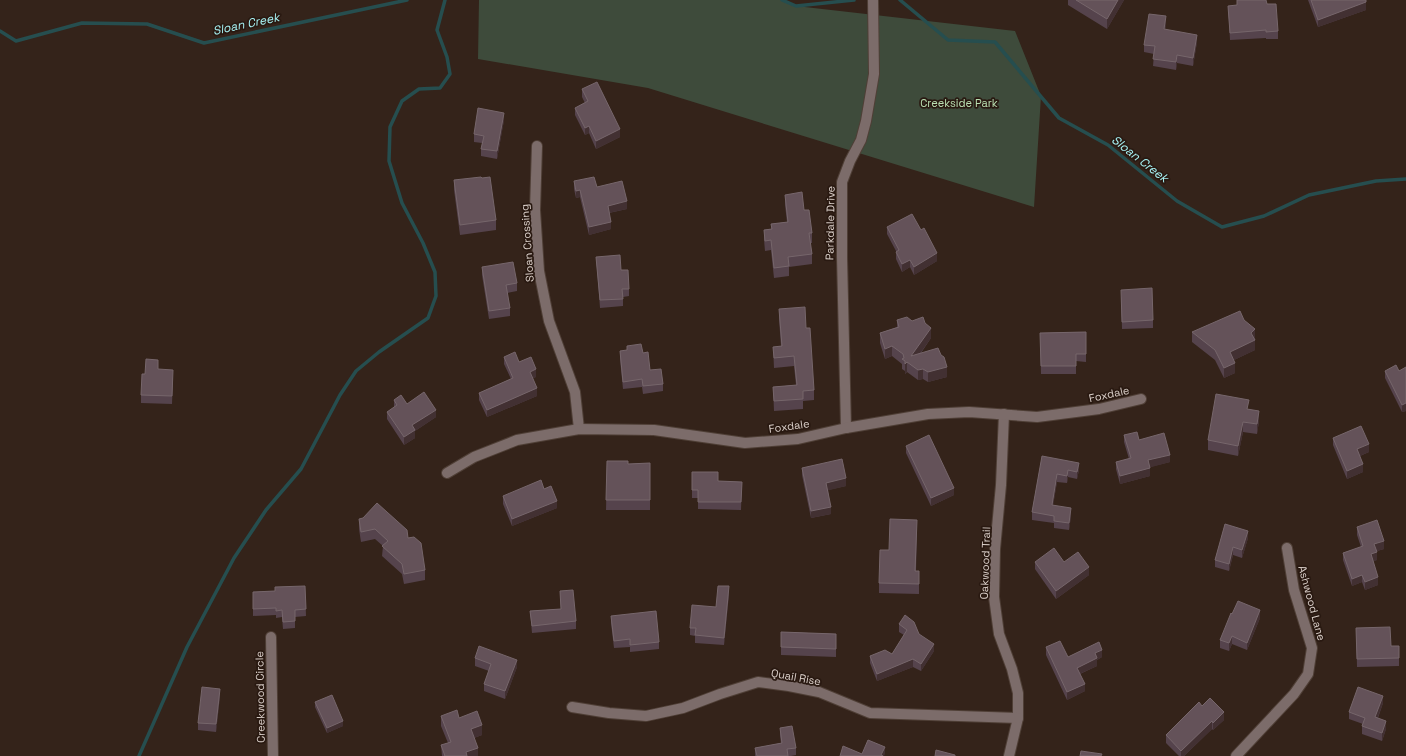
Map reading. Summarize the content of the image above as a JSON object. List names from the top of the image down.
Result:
{
  "streets": {
    "street": [
      "Parkdale Drive",
      "Sloan Crossing",
      "Foxdale",
      "Oakwood Trail",
      "Ashwood Lane",
      "Quail Rise",
      "Creekwood Circle"
    ]
  },
  "crossings": [
    ["Parkdale Drive", "Foxdale"],
    ["Sloan Crossing", "Foxdale"],
    ["Foxdale", "Oakwood Trail"],
    ["Oakwood Trail", "Quail Rise"]
  ],
  "water": ["Sloan Creek"],
  "parks": ["Creekside Park"]
}
